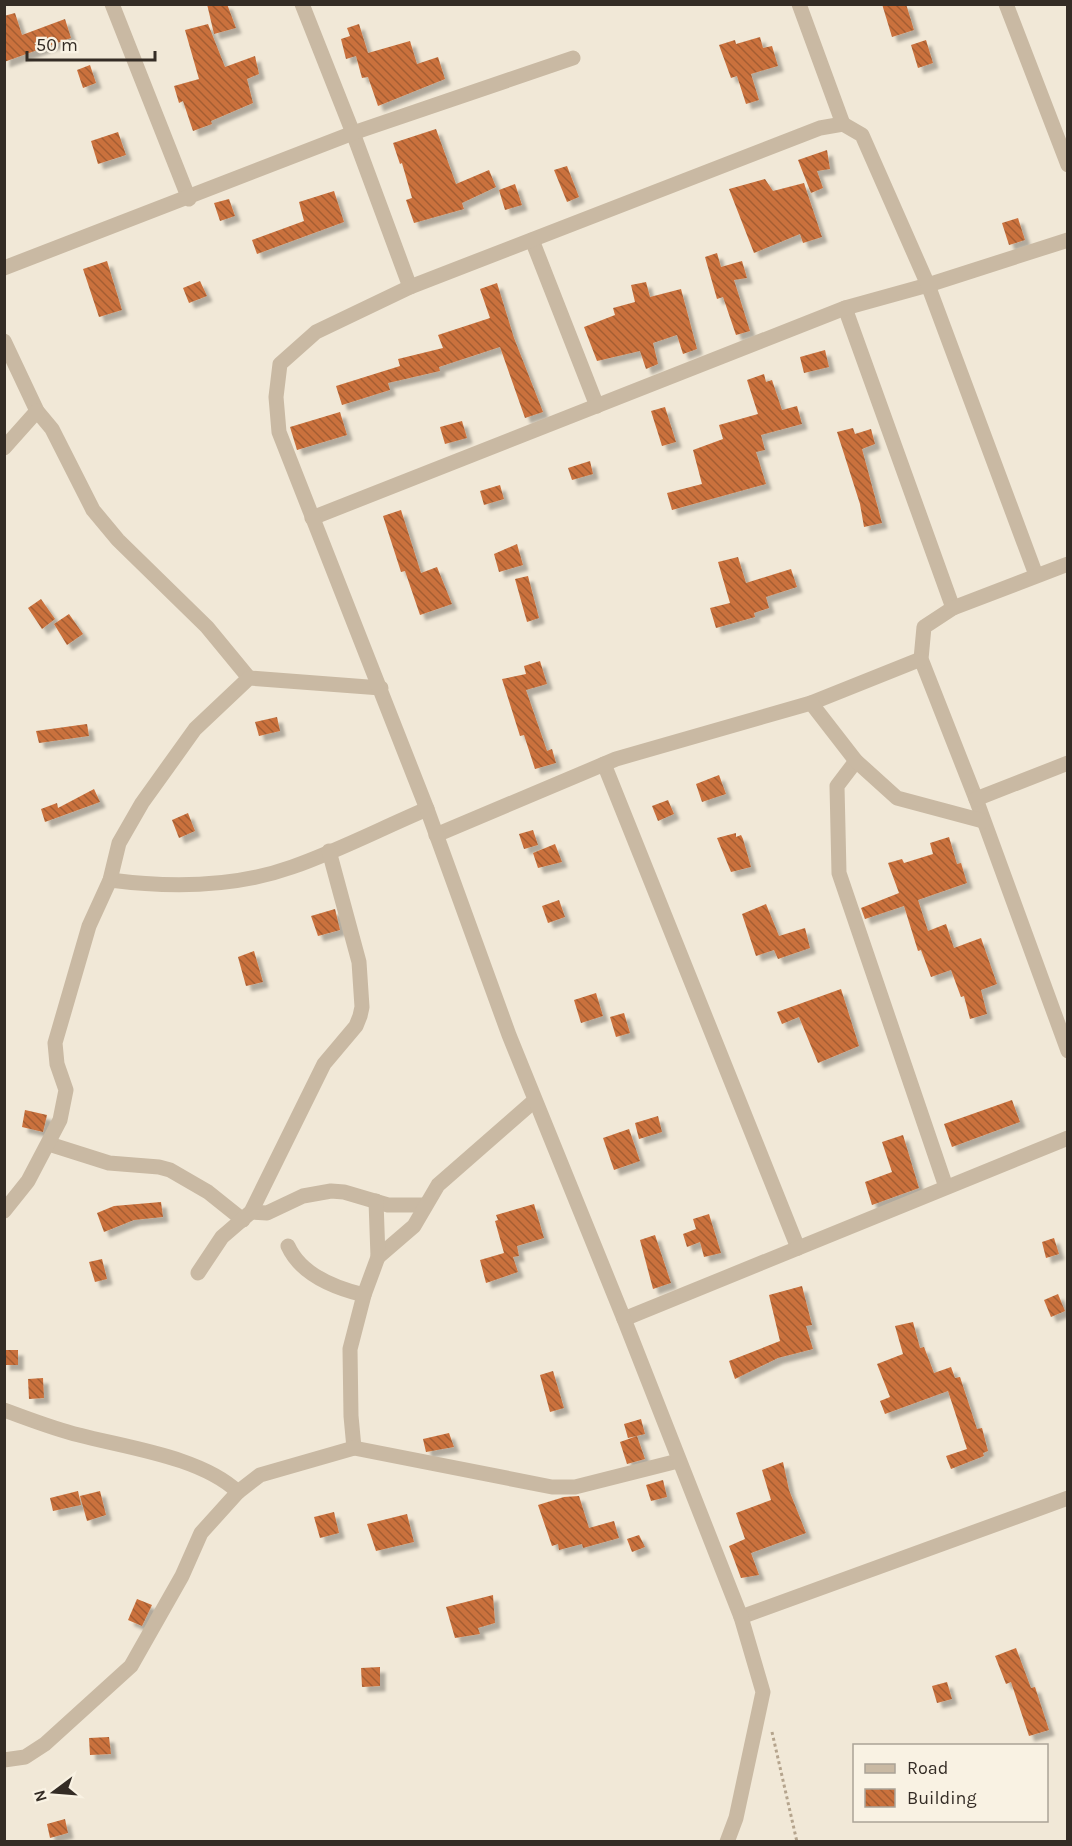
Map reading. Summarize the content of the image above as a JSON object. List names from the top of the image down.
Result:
{
  "legend": ["Road", "Building"],
  "scale_bar": "50 m",
  "north": "left"
}
